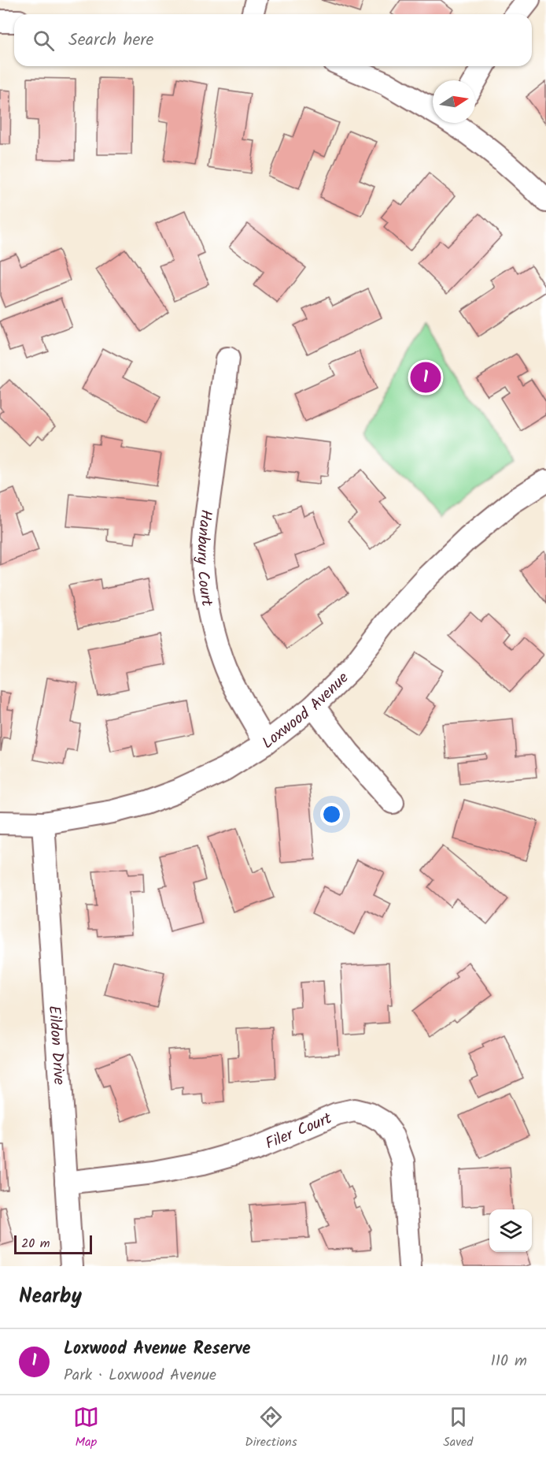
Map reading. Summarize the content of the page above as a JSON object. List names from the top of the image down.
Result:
{
  "streets": {
    "street": [
      "Hanbury Court",
      "Loxwood Avenue",
      "Eildon Drive",
      "Filer Court"
    ]
  },
  "crossings": [
    ["Hanbury Court", "Loxwood Avenue"],
    ["Loxwood Avenue", "Eildon Drive"],
    ["Eildon Drive", "Filer Court"]
  ],
  "scale_bar": "20 m",
  "north": "right",
  "page": {
    "search": "Search here",
    "pins": "1",
    "scale": "20 m",
    "heading": "Nearby",
    "list": [
      {
        "mark": "1",
        "name": "Loxwood Avenue Reserve",
        "note": "Park · Loxwood Avenue",
        "value": "110 m"
      }
    ],
    "nav": ["Map", "Directions", "Saved"]
  }
}
